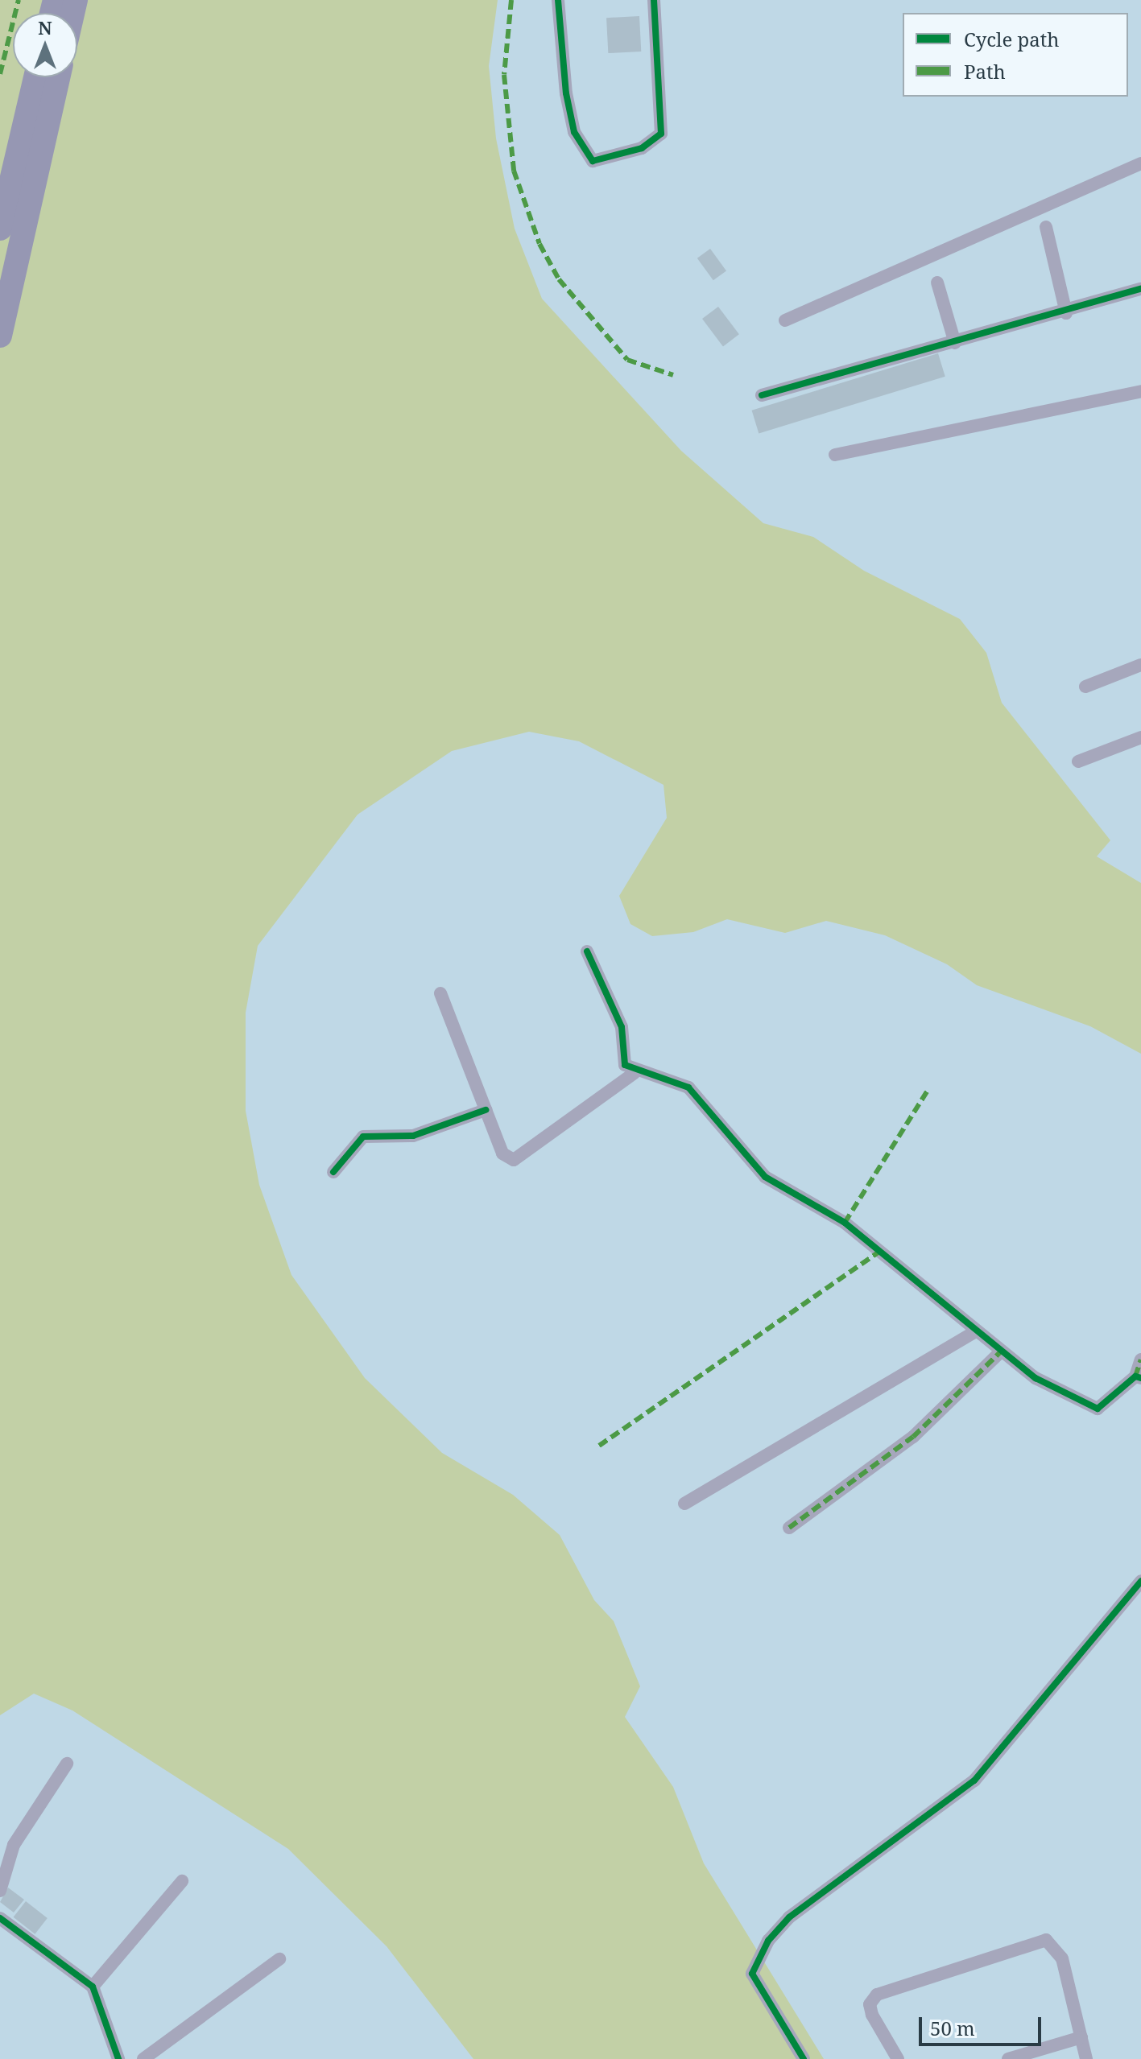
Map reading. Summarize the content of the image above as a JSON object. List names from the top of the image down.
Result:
{
  "legend": ["Cycle path", "Path"],
  "scale_bar": "50 m",
  "north": "top"
}
